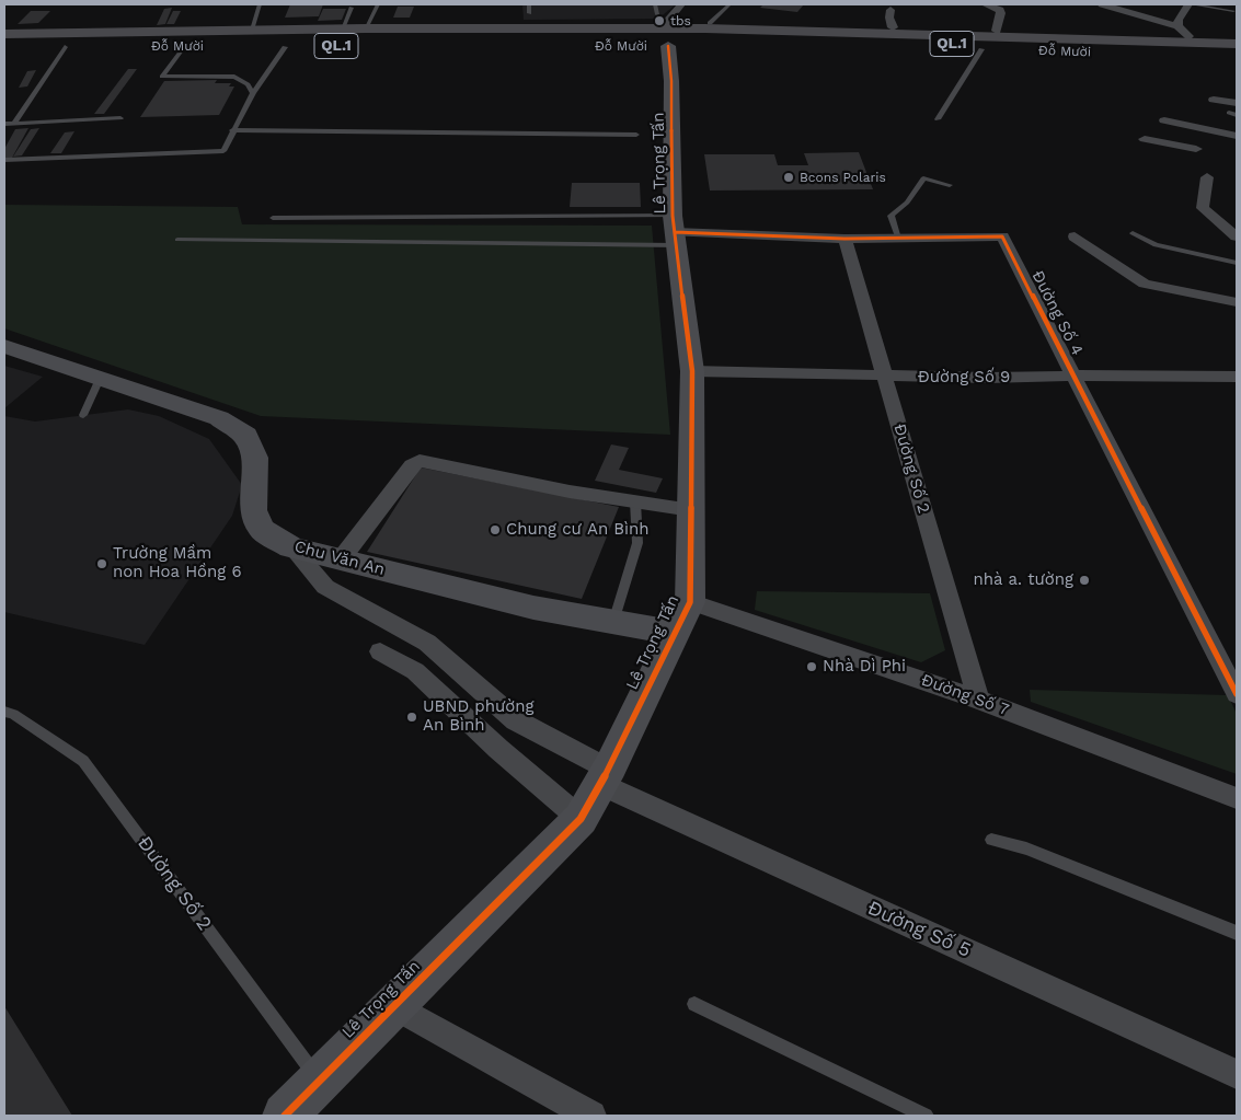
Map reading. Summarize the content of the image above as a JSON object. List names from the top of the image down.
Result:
{
  "streets": {
    "highway": ["QL.1", "Đỗ Mười"],
    "street": [
      "Lê Trọng Tấn",
      "Đường Số 4",
      "Đường Số 9",
      "Đường Số 2",
      "Chu Văn An",
      "Đường Số 7",
      "Đường Số 5"
    ]
  },
  "crossings": [
    ["QL.1", "Đỗ Mười"],
    ["Đỗ Mười", "Lê Trọng Tấn"],
    ["Lê Trọng Tấn", "Đường Số 4"],
    ["Lê Trọng Tấn", "Đường Số 9"],
    ["Lê Trọng Tấn", "Đường Số 2"],
    ["Lê Trọng Tấn", "Chu Văn An"],
    ["Lê Trọng Tấn", "Đường Số 7"],
    ["Lê Trọng Tấn", "Đường Số 5"],
    ["Đường Số 4", "Đường Số 9"],
    ["Đường Số 4", "Đường Số 2"],
    ["Đường Số 9", "Đường Số 2"],
    ["Đường Số 2", "Đường Số 7"],
    ["Chu Văn An", "Đường Số 5"]
  ],
  "places": [
    "tbs",
    "Bcons Polaris",
    "Chung cư An Bình",
    "Trường Mầm non Hoa Hồng 6",
    "nhà a. tường",
    "Nhà Dì Phi",
    "UBND phường An Bình"
  ]
}
